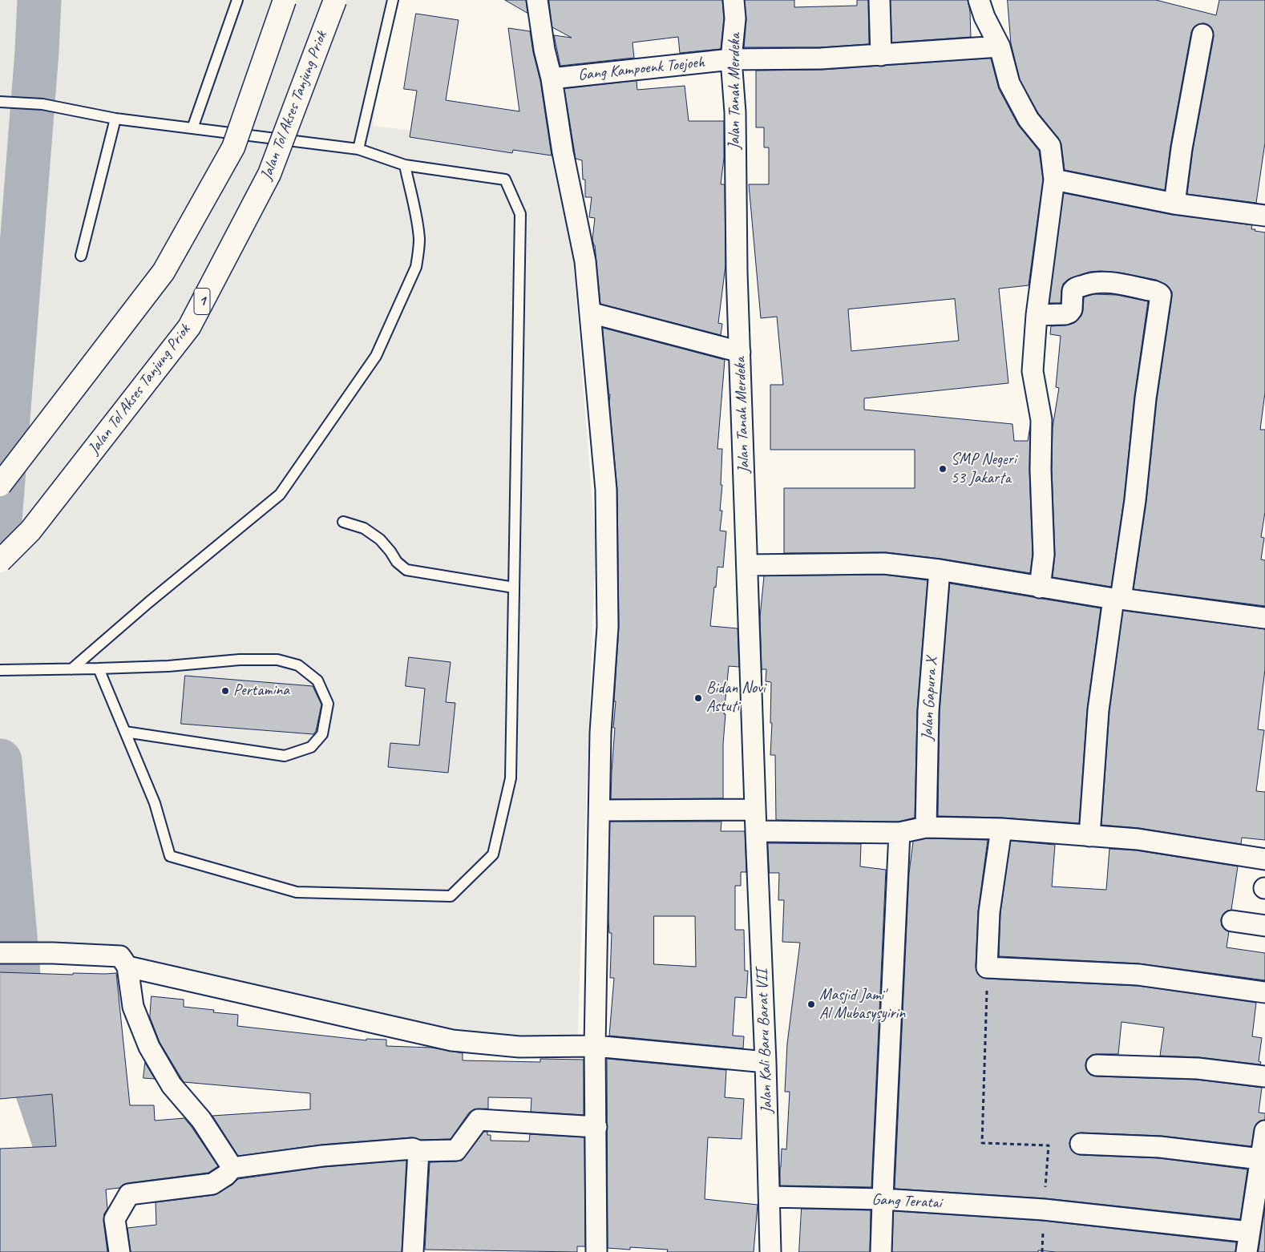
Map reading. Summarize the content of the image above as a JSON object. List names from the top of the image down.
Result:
{
  "streets": {
    "highway": ["Jalan Tol Akses Tanjung Priok", "1"],
    "street": [
      "Gang Kampoenk Toejoeh",
      "Jalan Tanah Merdeka",
      "Jalan Gapura X",
      "Jalan Kali Baru Barat VII",
      "Gang Teratai"
    ]
  },
  "crossings": [
    ["Gang Kampoenk Toejoeh", "Jalan Tanah Merdeka"],
    ["Jalan Tanah Merdeka", "Jalan Kali Baru Barat VII"],
    ["Jalan Kali Baru Barat VII", "Gang Teratai"]
  ],
  "places": [
    "SMP Negeri 53 Jakarta",
    "Pertamina",
    "Bidan Novi Astuti",
    "Masjid Jami' Al Mubasysyirin"
  ]
}
